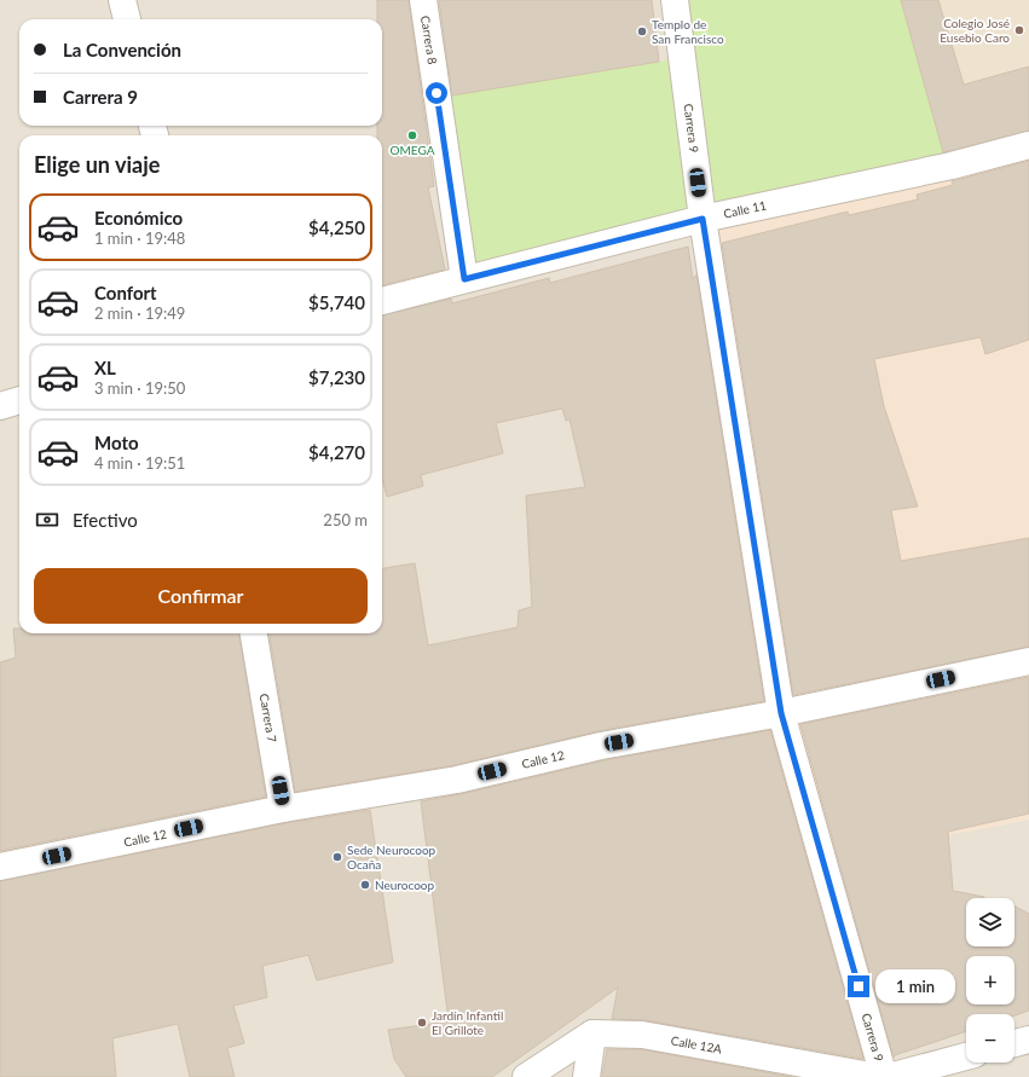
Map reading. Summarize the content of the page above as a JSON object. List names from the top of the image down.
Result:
{
  "streets": {
    "street": [
      "Carrera 8",
      "Carrera 9",
      "Calle 11",
      "Carrera 7",
      "Calle 12",
      "Calle 12A"
    ]
  },
  "crossings": [
    ["Carrera 8", "Calle 11"],
    ["Carrera 9", "Calle 11"],
    ["Carrera 9", "Calle 12"],
    ["Carrera 7", "Calle 12"]
  ],
  "places": [
    "Colegio José Eusebio Caro",
    "Templo de San Francisco",
    "OMEGA",
    "Sede Neurocoop Ocaña",
    "Neurocoop",
    "Jardín Infantil El Grillote"
  ],
  "page": {
    "banner": ["La Convención", "Carrera 9"],
    "heading": "Elige un viaje",
    "list": [
      {
        "name": "Económico",
        "note": "1 min · 19:48",
        "value": "$4,250"
      },
      {
        "name": "Confort",
        "note": "2 min · 19:49",
        "value": "$5,740"
      },
      {
        "name": "XL",
        "note": "3 min · 19:50",
        "value": "$7,230"
      },
      {
        "name": "Moto",
        "note": "4 min · 19:51",
        "value": "$4,270"
      }
    ],
    "pay": ["Efectivo", "250 m"],
    "buttons": "Confirmar",
    "map_buttons": ["+", "−"],
    "bubble": "1 min"
  }
}
